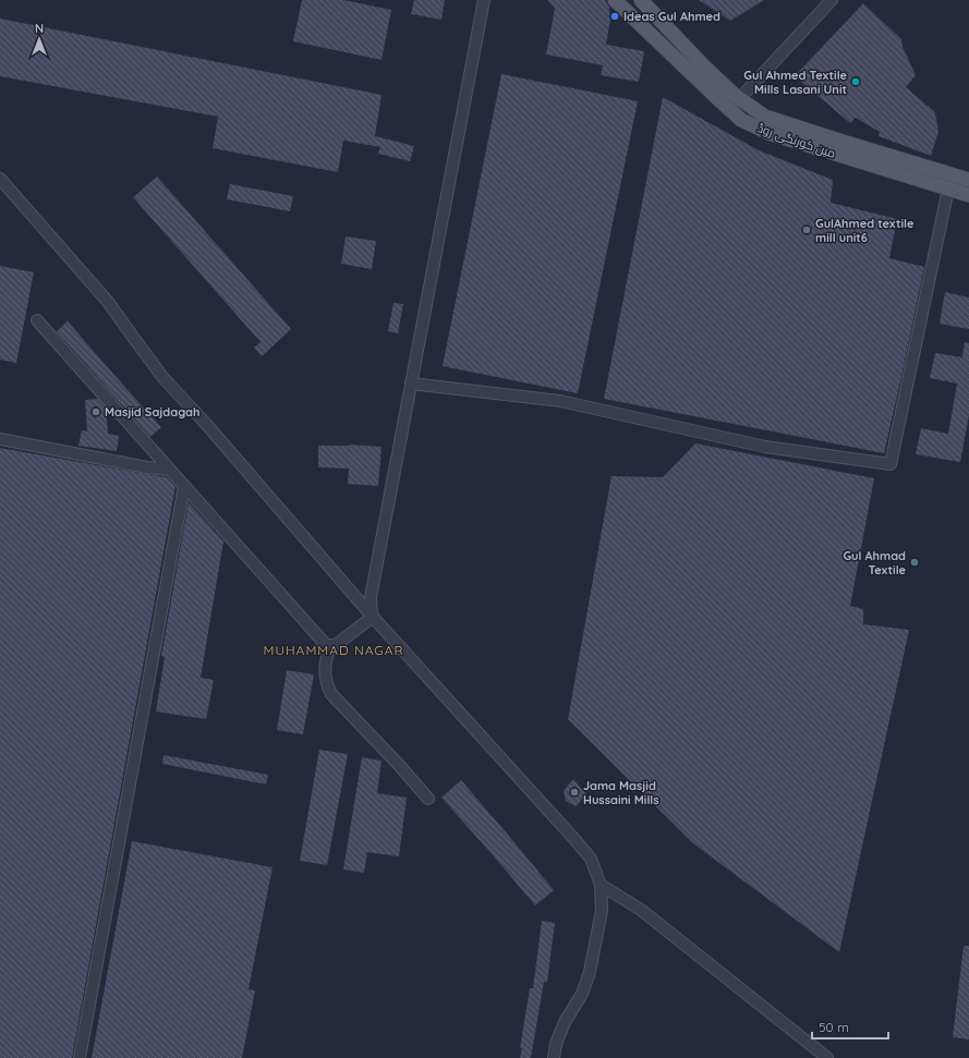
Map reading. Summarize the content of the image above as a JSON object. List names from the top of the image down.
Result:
{
  "streets": {
    "main road": ["مین کورنگی روڈ"]
  },
  "districts": ["MUHAMMAD NAGAR"],
  "places": [
    "Ideas Gul Ahmed",
    "Gul Ahmed Textile Mills Lasani Unit",
    "GulAhmed textile mill unit6",
    "Masjid Sajdagah",
    "Gul Ahmad Textile",
    "Jama Masjid Hussaini Mills"
  ],
  "scale_bar": "50 m",
  "north": "top"
}
